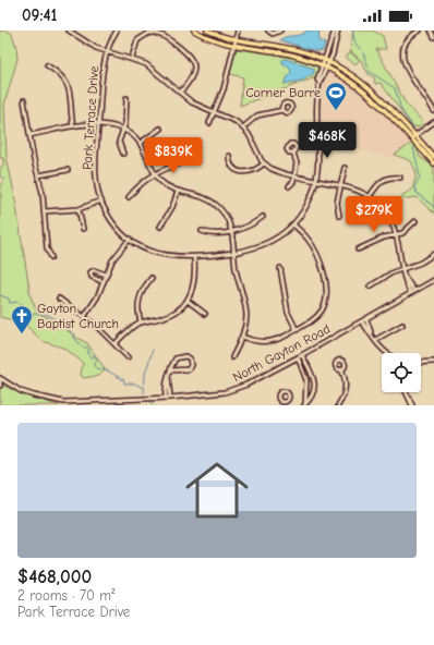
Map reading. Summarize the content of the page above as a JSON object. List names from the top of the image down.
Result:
{
  "streets": {
    "street": ["Park Terrace Drive", "North Gayton Road"]
  },
  "places": {
    "sports": ["Corner Barre"],
    "church": ["Gayton Baptist Church"]
  },
  "page": {
    "status": "09:41",
    "price": ["$468K", "$839K", "$279K"],
    "list": [
      {
        "name": "$468,000",
        "note": "2 rooms · 70 m² · Park Terrace Drive"
      }
    ]
  }
}
